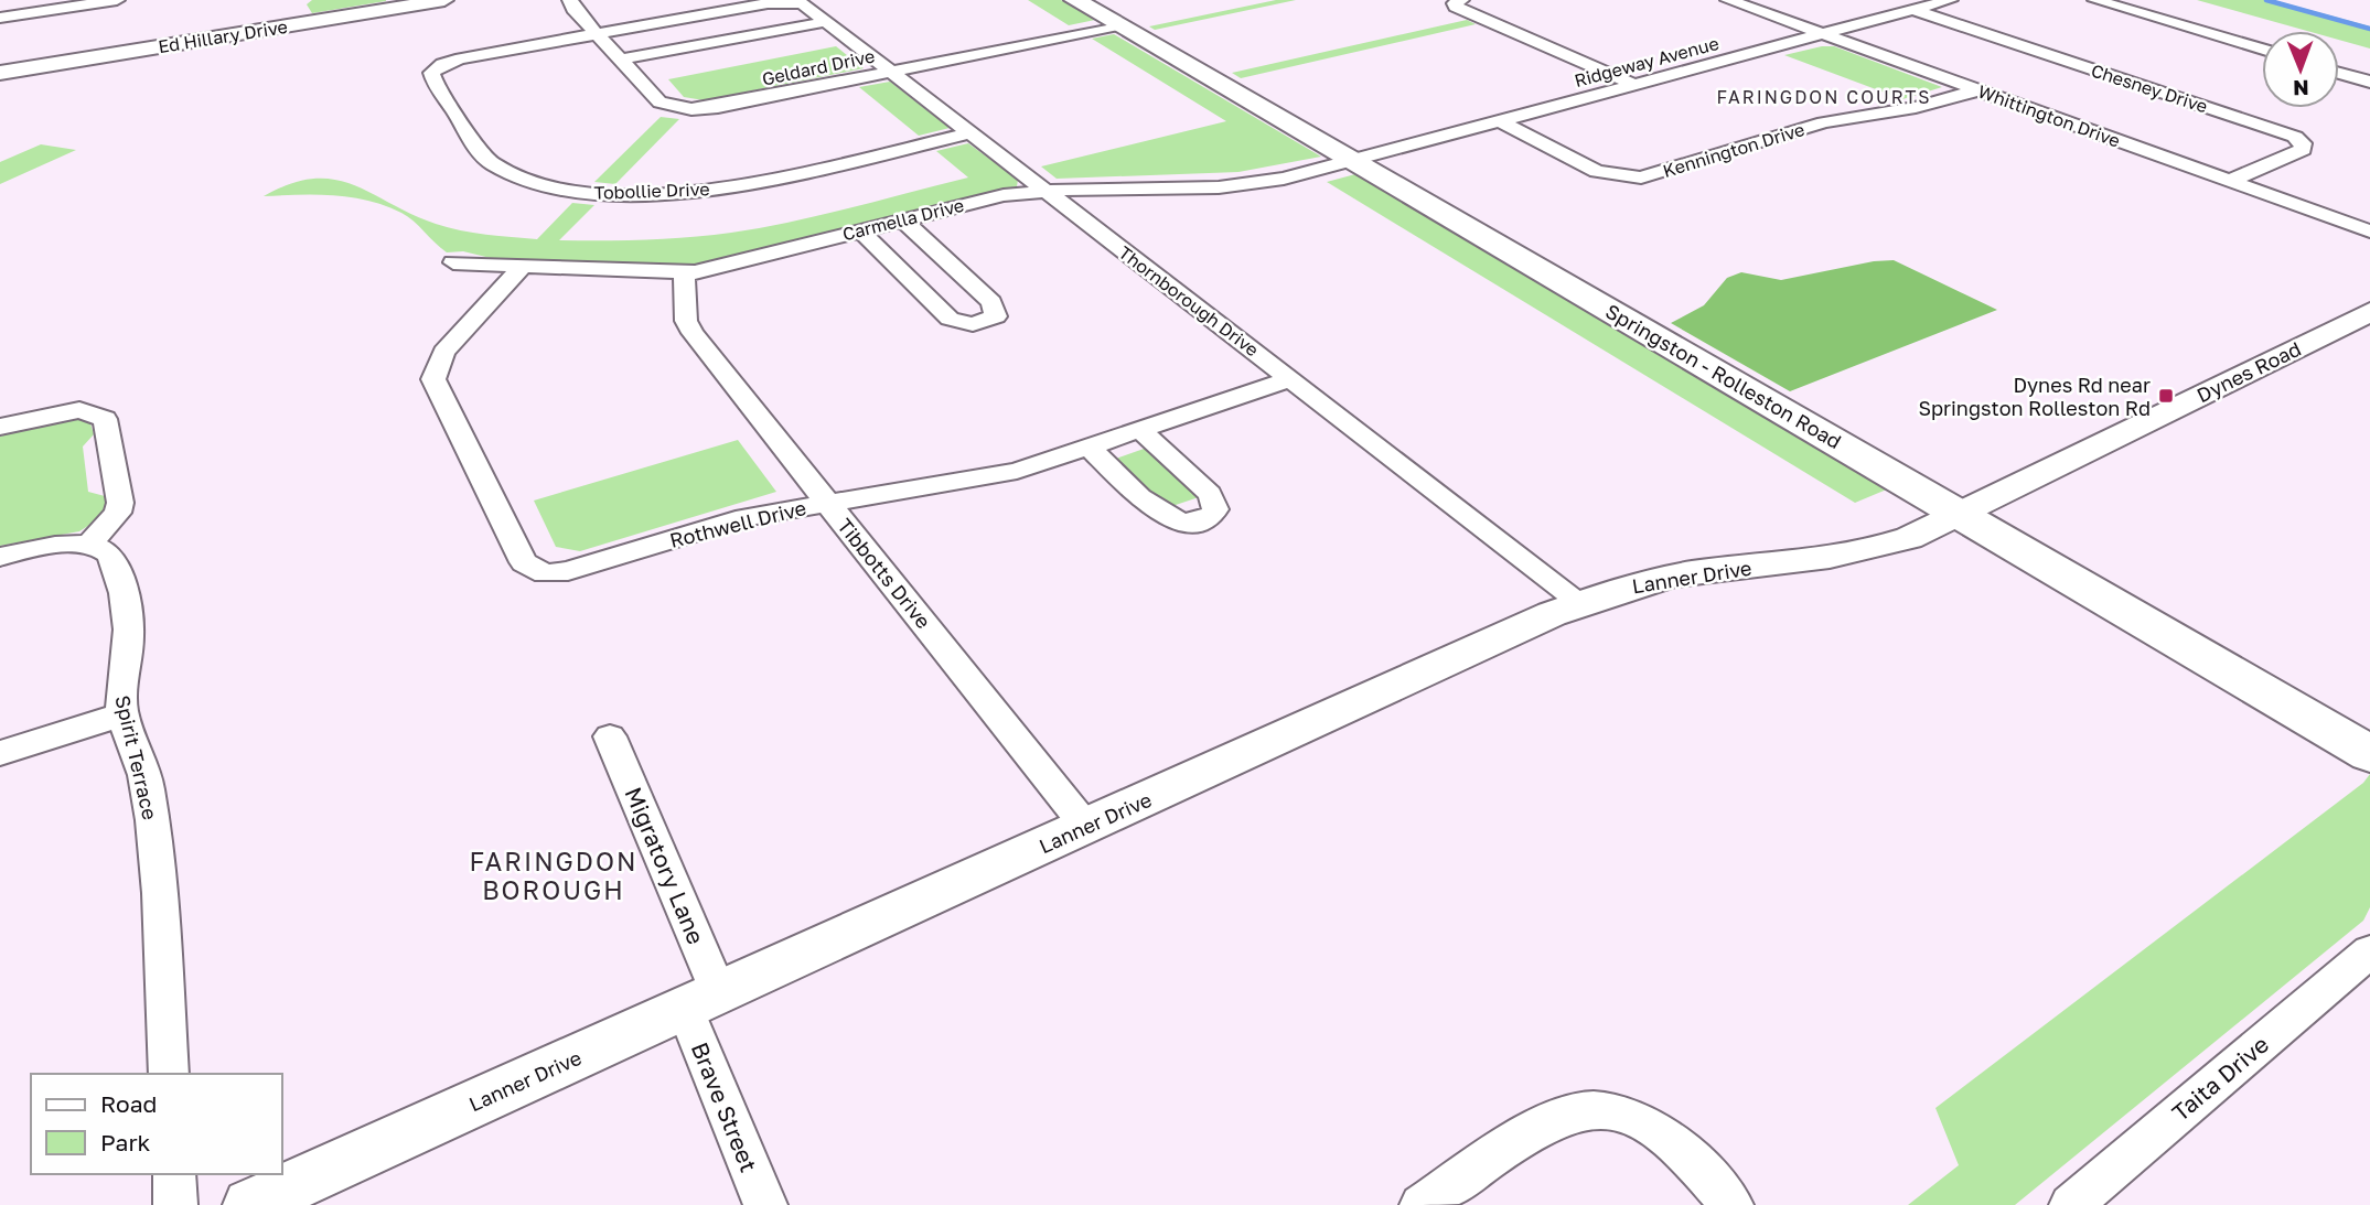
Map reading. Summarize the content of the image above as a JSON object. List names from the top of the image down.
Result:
{
  "streets": {
    "main road": ["Springston - Rolleston Road"],
    "street": [
      "Ed Hillary Drive",
      "Ridgeway Avenue",
      "Geldard Drive",
      "Chesney Drive",
      "Whittington Drive",
      "Kennington Drive",
      "Tobollie Drive",
      "Carmella Drive",
      "Thornborough Drive",
      "Dynes Road",
      "Rothwell Drive",
      "Tibbotts Drive",
      "Lanner Drive",
      "Spirit Terrace",
      "Migratory Lane",
      "Taita Drive",
      "Brave Street"
    ]
  },
  "crossings": [
    ["Ridgeway Avenue", "Chesney Drive"],
    ["Ridgeway Avenue", "Whittington Drive"],
    ["Ridgeway Avenue", "Kennington Drive"],
    ["Ridgeway Avenue", "Carmella Drive"],
    ["Ridgeway Avenue", "Springston - Rolleston Road"],
    ["Geldard Drive", "Tobollie Drive"],
    ["Geldard Drive", "Thornborough Drive"],
    ["Geldard Drive", "Springston - Rolleston Road"],
    ["Chesney Drive", "Whittington Drive"],
    ["Whittington Drive", "Kennington Drive"],
    ["Tobollie Drive", "Thornborough Drive"],
    ["Carmella Drive", "Thornborough Drive"],
    ["Carmella Drive", "Springston - Rolleston Road"],
    ["Carmella Drive", "Rothwell Drive"],
    ["Carmella Drive", "Tibbotts Drive"],
    ["Thornborough Drive", "Rothwell Drive"],
    ["Thornborough Drive", "Lanner Drive"],
    ["Dynes Road", "Springston - Rolleston Road"],
    ["Dynes Road", "Lanner Drive"],
    ["Springston - Rolleston Road", "Lanner Drive"],
    ["Rothwell Drive", "Tibbotts Drive"],
    ["Tibbotts Drive", "Lanner Drive"],
    ["Lanner Drive", "Migratory Lane"],
    ["Lanner Drive", "Brave Street"],
    ["Migratory Lane", "Brave Street"]
  ],
  "districts": ["FARINGDON COURTS", "FARINGDON BOROUGH"],
  "places": {
    "transit": ["Dynes Rd near Springston Rolleston Rd"]
  },
  "legend": ["Road", "Park"],
  "north": "bottom"
}
